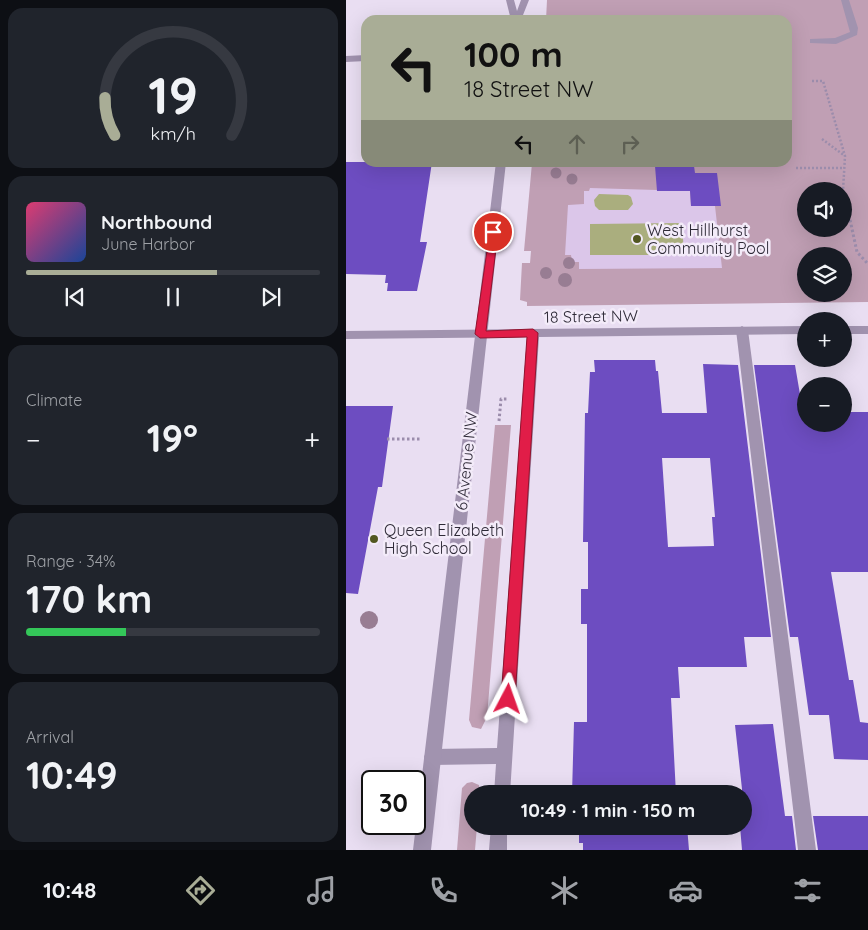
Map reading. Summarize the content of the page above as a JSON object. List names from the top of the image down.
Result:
{
  "streets": {
    "street": ["18 Street NW", "6 Avenue NW"]
  },
  "crossings": [
    ["18 Street NW", "6 Avenue NW"]
  ],
  "places": ["West Hillhurst Community Pool", "Queen Elizabeth High School"],
  "page": {
    "turn": ["100 m", "18 Street NW"],
    "map_buttons": ["+", "−"],
    "song": ["Northbound", "June Harbor"],
    "tile": [
      "Climate",
      ["Range · 34%", "170 km"],
      ["Arrival", "10:49"]
    ],
    "heat": ["−", "19°", "+"],
    "limit": "30",
    "trip": "10:49 · 1 min · 150 m",
    "tabs": "10:48",
    "gauge": ["19", "km/h"]
  }
}
